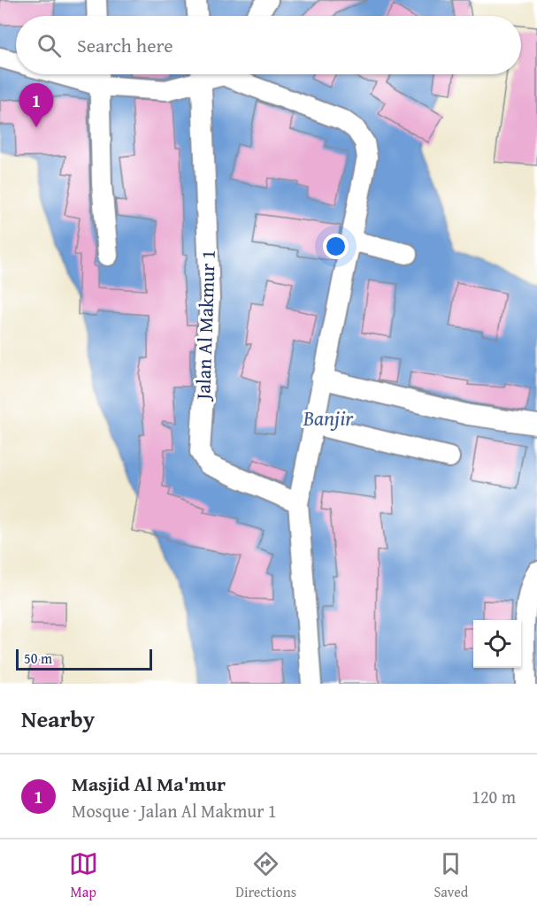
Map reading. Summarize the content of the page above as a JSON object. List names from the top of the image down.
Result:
{
  "streets": {
    "street": ["Jalan Al Makmur 1"]
  },
  "water": ["Banjir"],
  "scale_bar": "50 m",
  "page": {
    "search": "Search here",
    "pins": "1",
    "scale": "50 m",
    "heading": "Nearby",
    "list": [
      {
        "mark": "1",
        "name": "Masjid Al Ma'mur",
        "note": "Mosque · Jalan Al Makmur 1",
        "value": "120 m"
      }
    ],
    "nav": ["Map", "Directions", "Saved"]
  }
}
